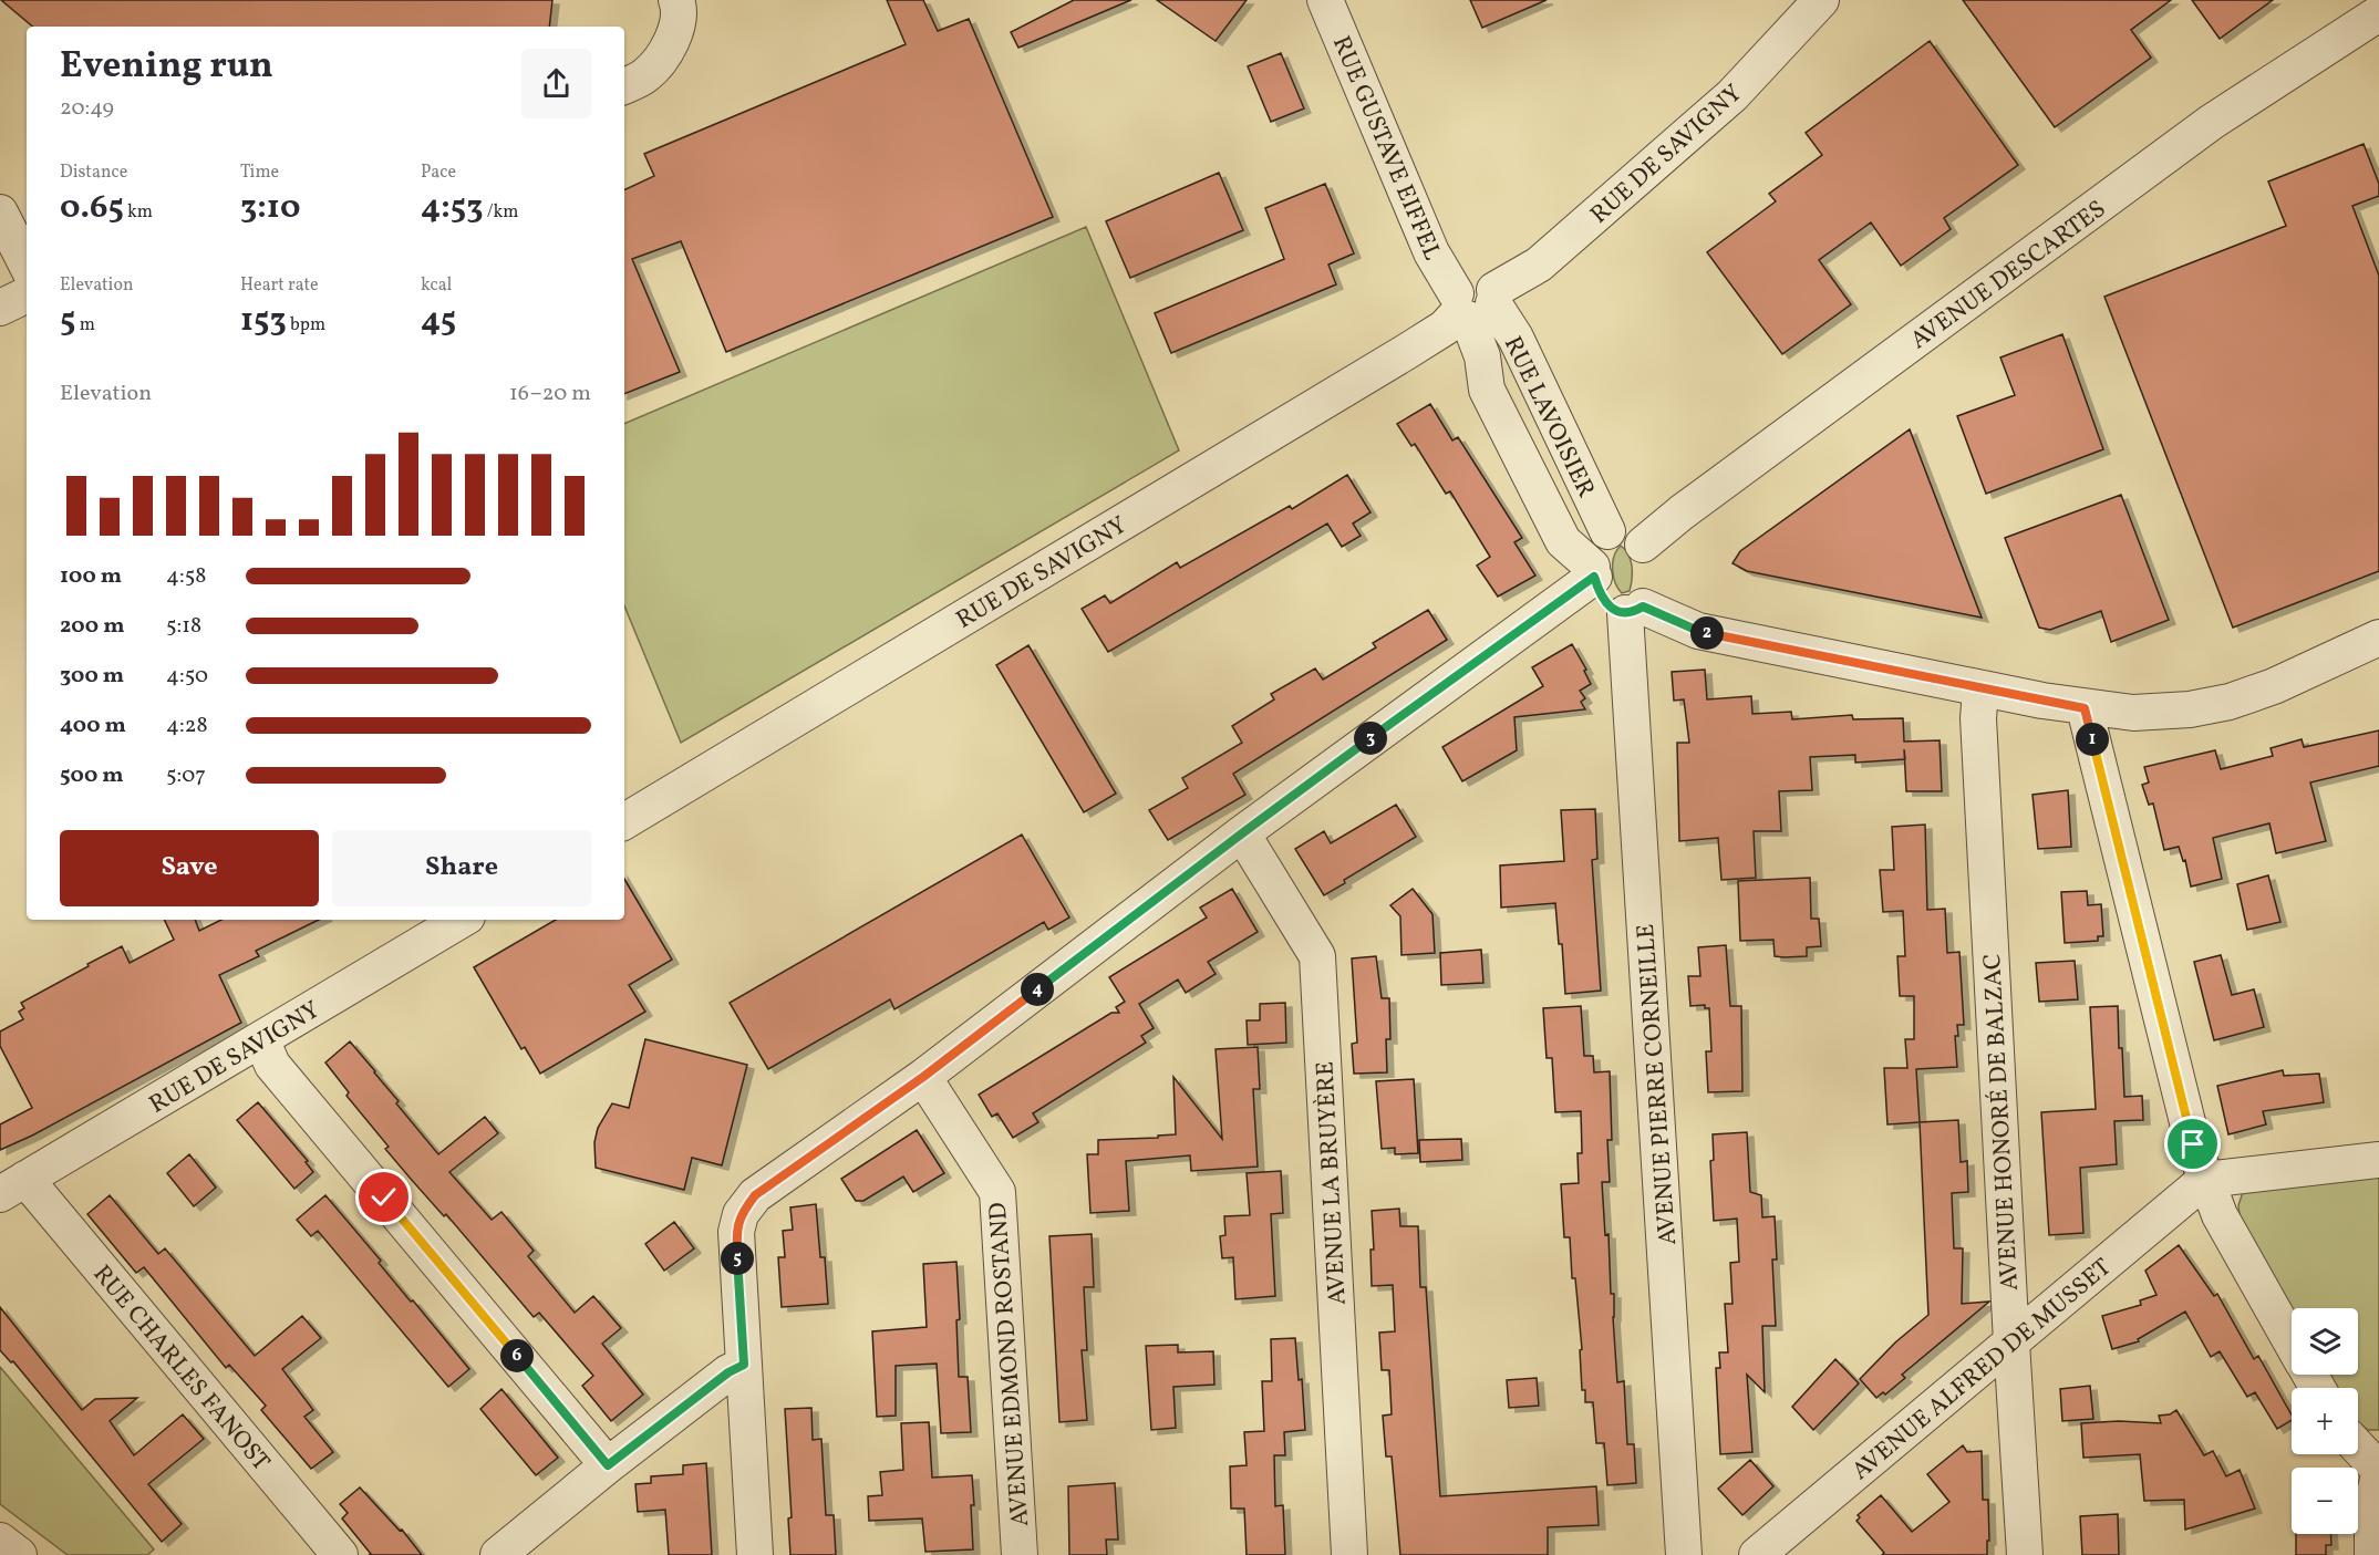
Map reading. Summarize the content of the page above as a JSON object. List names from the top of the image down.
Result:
{
  "streets": {
    "street": [
      "RUE GUSTAVE EIFFEL",
      "RUE DE SAVIGNY",
      "AVENUE DESCARTES",
      "RUE LAVOISIER",
      "AVENUE PIERRE CORNEILLE",
      "AVENUE HONORÉ DE BALZAC",
      "AVENUE LA BRUYÈRE",
      "AVENUE EDMOND ROSTAND",
      "RUE CHARLES FANOST",
      "AVENUE ALFRED DE MUSSET"
    ]
  },
  "crossings": [
    ["RUE GUSTAVE EIFFEL", "RUE DE SAVIGNY"],
    ["RUE GUSTAVE EIFFEL", "RUE LAVOISIER"],
    ["RUE DE SAVIGNY", "RUE LAVOISIER"],
    ["RUE DE SAVIGNY", "RUE CHARLES FANOST"],
    ["AVENUE DESCARTES", "AVENUE PIERRE CORNEILLE"],
    ["AVENUE HONORÉ DE BALZAC", "AVENUE ALFRED DE MUSSET"]
  ],
  "page": {
    "heading": ["Evening run", "20:49"],
    "stats": [
      ["Distance", "0.65 km"],
      ["Time", "3:10"],
      ["Pace", "4:53 /km"],
      ["Elevation", "5 m"],
      ["Heart rate", "153 bpm"],
      ["kcal", "45"]
    ],
    "chart": ["Elevation", "16–20 m"],
    "list": [
      {
        "name": "100 m",
        "note": "4:58"
      },
      {
        "name": "200 m",
        "note": "5:18"
      },
      {
        "name": "300 m",
        "note": "4:50"
      },
      {
        "name": "400 m",
        "note": "4:28"
      },
      {
        "name": "500 m",
        "note": "5:07"
      }
    ],
    "pins": [
      "2",
      "3",
      "1",
      "4",
      "5",
      "6"
    ],
    "buttons": ["Save", "Share"],
    "map_buttons": ["+", "−"]
  }
}
